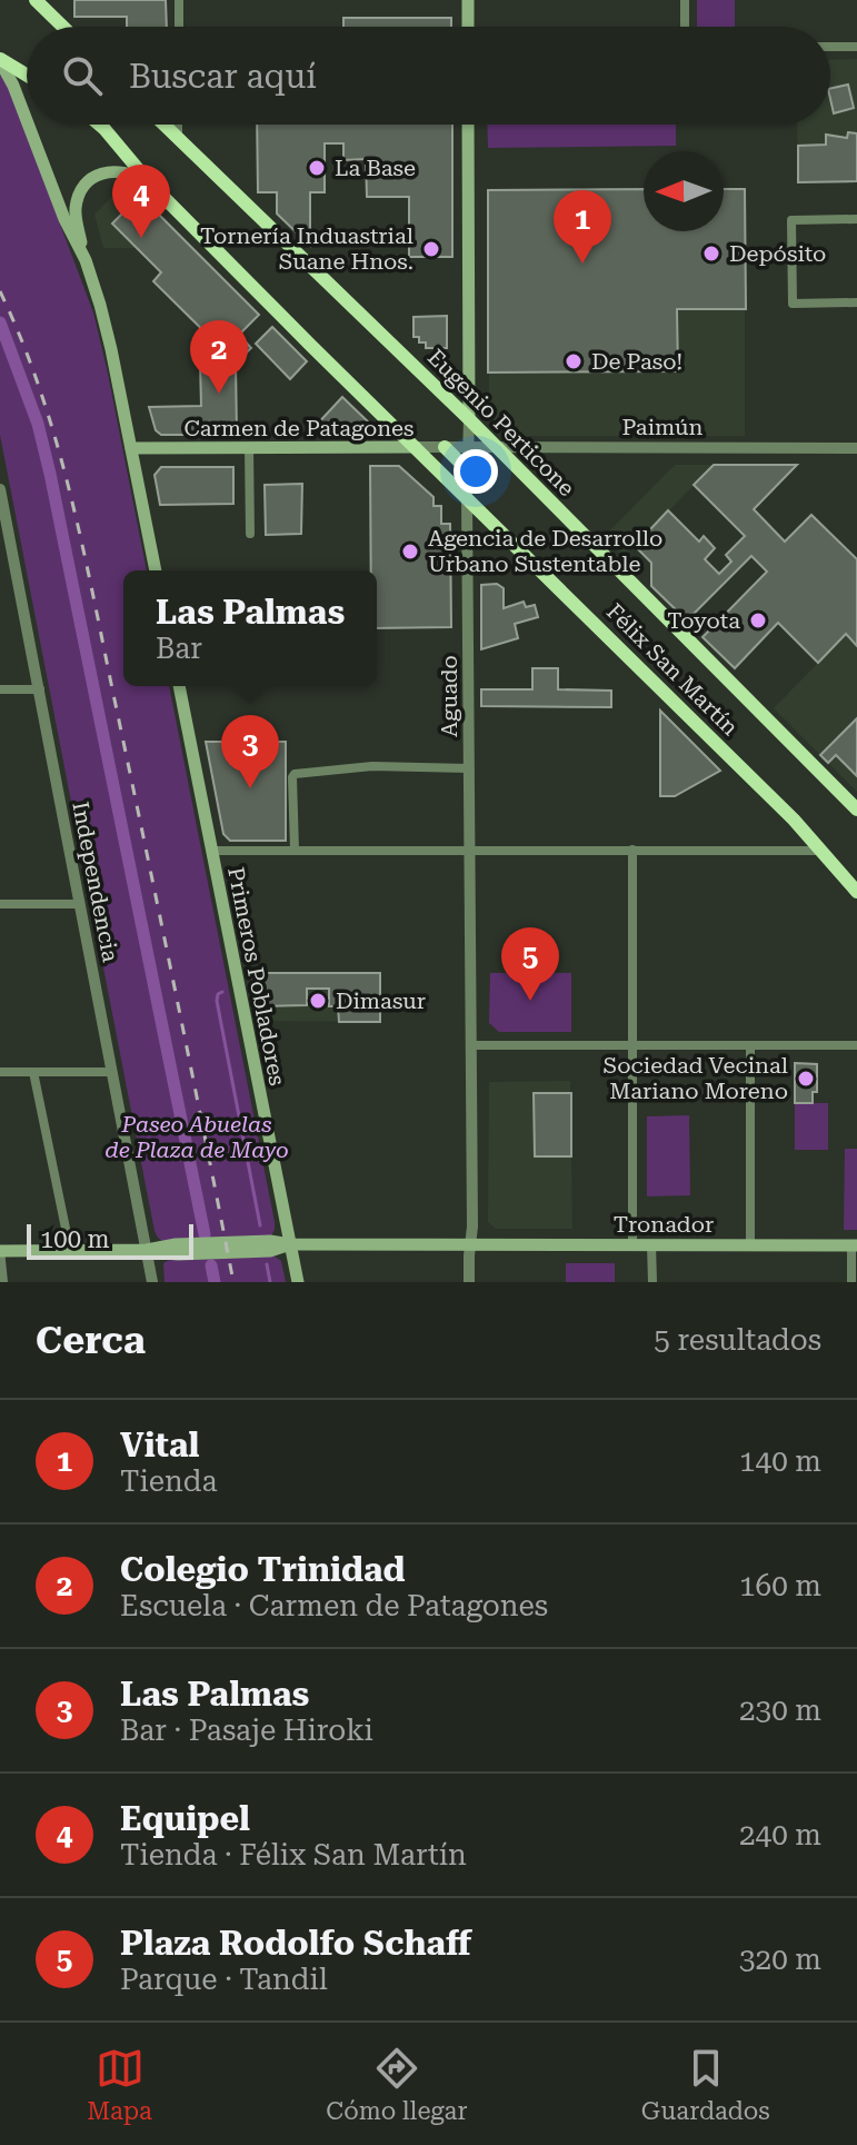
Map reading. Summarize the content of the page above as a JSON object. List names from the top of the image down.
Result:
{
  "streets": {
    "highway": ["Eugenio Perticone", "Félix San Martín"],
    "main road": [
      "Carmen de Patagones",
      "Aguado",
      "Primeros Pobladores",
      "Tronador"
    ],
    "street": ["Paimún", "Independencia"]
  },
  "crossings": [
    ["Eugenio Perticone", "Paimún"],
    ["Eugenio Perticone", "Aguado"],
    ["Paimún", "Carmen de Patagones"],
    ["Paimún", "Aguado"],
    ["Carmen de Patagones", "Félix San Martín"],
    ["Carmen de Patagones", "Aguado"],
    ["Félix San Martín", "Aguado"],
    ["Aguado", "Tronador"],
    ["Independencia", "Tronador"],
    ["Primeros Pobladores", "Tronador"]
  ],
  "parks": ["Paseo Abuelas de Plaza de Mayo"],
  "places": [
    "La Base",
    "Tornería Induastrial Suane Hnos.",
    "Depósito",
    "De Paso!",
    "Agencia de Desarrollo Urbano Sustentable",
    "Toyota",
    "Dimasur",
    "Sociedad Vecinal Mariano Moreno"
  ],
  "scale_bar": "100 m",
  "north": "left",
  "page": {
    "search": "Buscar aquí",
    "pins": [
      "4",
      "1",
      "2",
      "3",
      "5"
    ],
    "popup": ["Las Palmas", "Bar"],
    "scale": "100 m",
    "heading": ["Cerca", "5 resultados"],
    "list": [
      {
        "mark": "1",
        "name": "Vital",
        "note": "Tienda",
        "value": "140 m"
      },
      {
        "mark": "2",
        "name": "Colegio Trinidad",
        "note": "Escuela · Carmen de Patagones",
        "value": "160 m"
      },
      {
        "mark": "3",
        "name": "Las Palmas",
        "note": "Bar · Pasaje Hiroki",
        "value": "230 m"
      },
      {
        "mark": "4",
        "name": "Equipel",
        "note": "Tienda · Félix San Martín",
        "value": "240 m"
      },
      {
        "mark": "5",
        "name": "Plaza Rodolfo Schaff",
        "note": "Parque · Tandil",
        "value": "320 m"
      }
    ],
    "nav": ["Mapa", "Cómo llegar", "Guardados"]
  }
}
